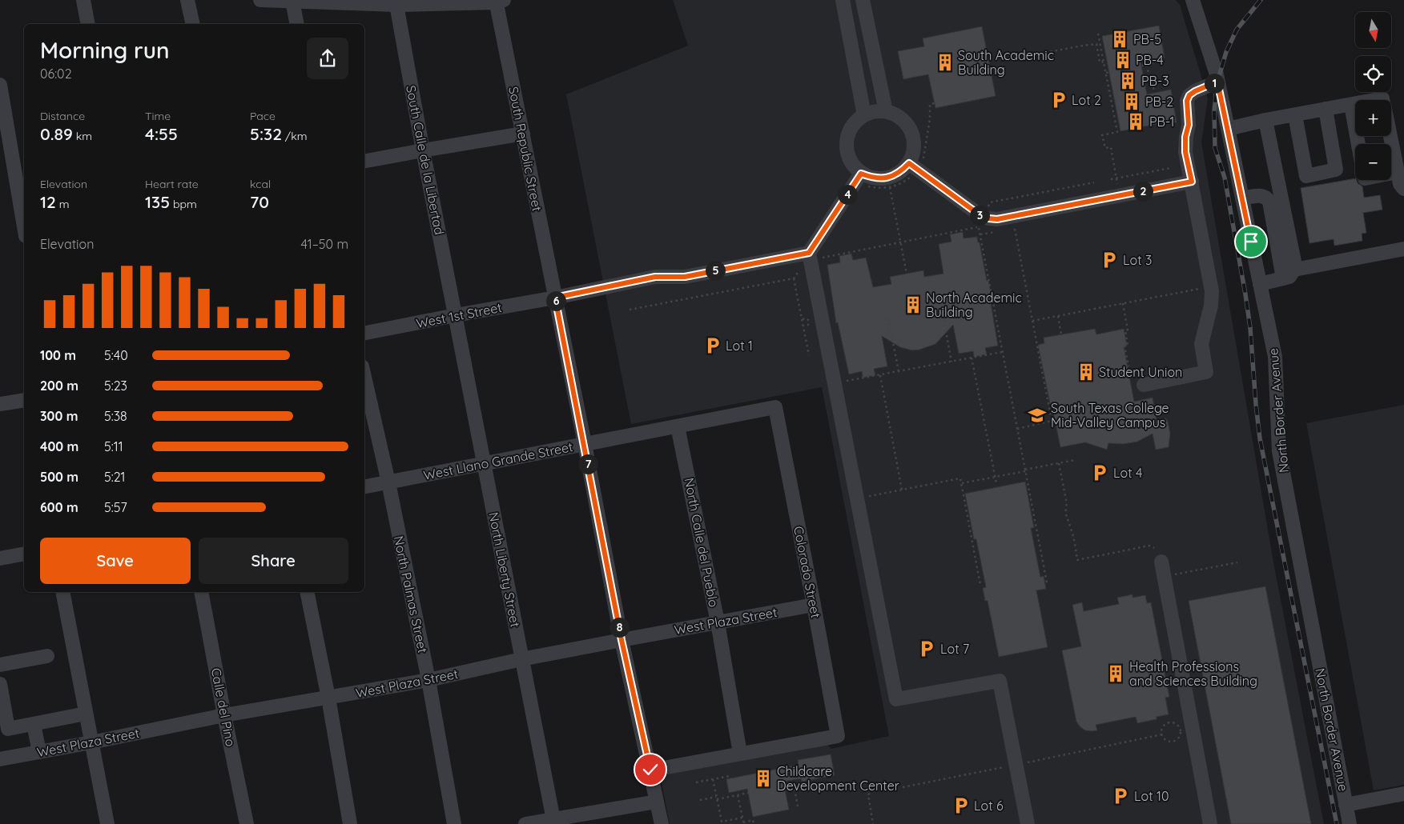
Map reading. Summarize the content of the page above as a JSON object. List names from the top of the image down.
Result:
{
  "streets": {
    "street": [
      "South Republic Street",
      "South Calle de la Libertad",
      "West 1st Street",
      "North Border Avenue",
      "West Llano Grande Street",
      "North Calle del Pueblo",
      "North Liberty Street",
      "Colorado Street",
      "North Palmas Street",
      "West Plaza Street",
      "Calle del Pino"
    ]
  },
  "crossings": [
    ["South Republic Street", "West 1st Street"],
    ["South Republic Street", "West Llano Grande Street"],
    ["South Republic Street", "West Plaza Street"],
    ["South Calle de la Libertad", "West 1st Street"],
    ["South Calle de la Libertad", "North Liberty Street"],
    ["West 1st Street", "North Liberty Street"],
    ["West Llano Grande Street", "North Calle del Pueblo"],
    ["West Llano Grande Street", "North Liberty Street"],
    ["West Llano Grande Street", "Colorado Street"],
    ["West Llano Grande Street", "North Palmas Street"],
    ["North Calle del Pueblo", "Colorado Street"],
    ["North Calle del Pueblo", "West Plaza Street"],
    ["North Liberty Street", "West Plaza Street"],
    ["Colorado Street", "West Plaza Street"],
    ["North Palmas Street", "West Plaza Street"],
    ["West Plaza Street", "Calle del Pino"]
  ],
  "places": {
    "building": [
      "PB-5",
      "PB-4",
      "South Academic Building",
      "PB-3",
      "PB-2",
      "PB-1",
      "North Academic Building",
      "Student Union",
      "Health Professions and Sciences Building",
      "Childcare Development Center"
    ],
    "parking": [
      "Lot 2",
      "Lot 3",
      "Lot 1",
      "Lot 4",
      "Lot 7",
      "Lot 10",
      "Lot 6"
    ],
    "school or university": ["South Texas College Mid-Valley Campus"]
  },
  "north": "bottom",
  "page": {
    "map_buttons": ["+", "−"],
    "heading": ["Morning run", "06:02"],
    "pins": [
      "1",
      "2",
      "4",
      "3",
      "5",
      "6",
      "7",
      "8"
    ],
    "stats": [
      ["Distance", "0.89 km"],
      ["Time", "4:55"],
      ["Pace", "5:32 /km"],
      ["Elevation", "12 m"],
      ["Heart rate", "135 bpm"],
      ["kcal", "70"]
    ],
    "chart": ["Elevation", "41–50 m"],
    "list": [
      {
        "name": "100 m",
        "note": "5:40"
      },
      {
        "name": "200 m",
        "note": "5:23"
      },
      {
        "name": "300 m",
        "note": "5:38"
      },
      {
        "name": "400 m",
        "note": "5:11"
      },
      {
        "name": "500 m",
        "note": "5:21"
      },
      {
        "name": "600 m",
        "note": "5:57"
      }
    ],
    "buttons": ["Save", "Share"]
  }
}
